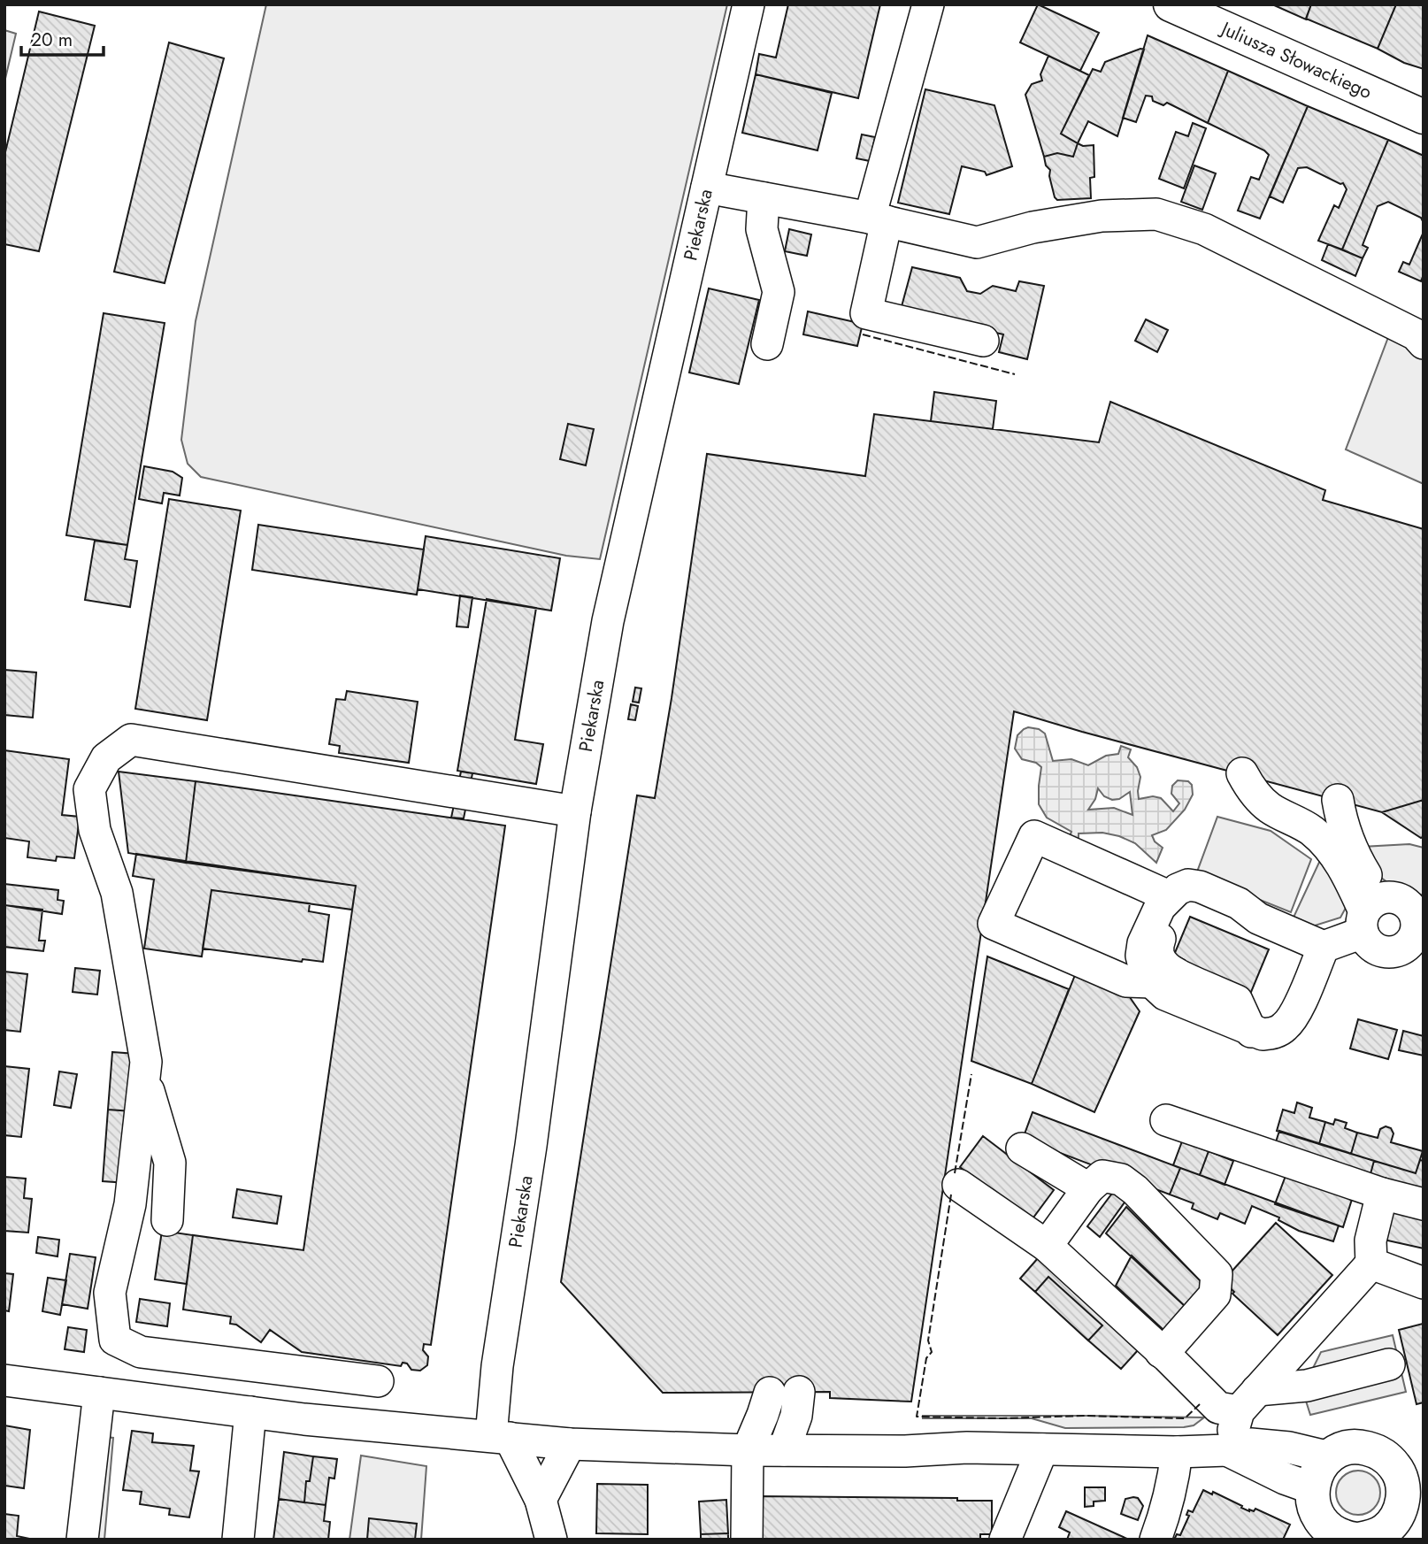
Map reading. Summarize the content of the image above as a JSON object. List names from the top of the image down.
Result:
{
  "streets": {
    "main road": ["Juliusza Słowackiego"],
    "street": ["Piekarska"]
  },
  "scale_bar": "20 m"
}
